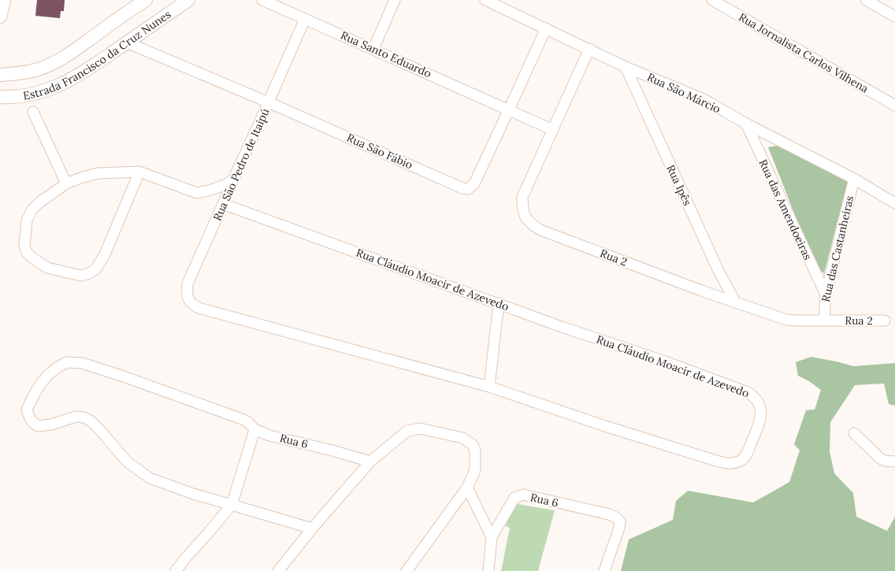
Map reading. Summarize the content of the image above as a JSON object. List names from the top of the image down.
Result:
{
  "streets": {
    "main road": ["Estrada Francisco da Cruz Nunes"],
    "street": [
      "Rua Jornalista Carlos Vilhena",
      "Rua Santo Eduardo",
      "Rua São Márcio",
      "Rua São Fábio",
      "Rua São Pedro de Itaipú",
      "Rua Ipês",
      "Rua das Amendoeiras",
      "Rua das Castanheiras",
      "Rua 2",
      "Rua Cláudio Moacir de Azevedo",
      "Rua 6"
    ]
  },
  "crossings": [
    ["Estrada Francisco da Cruz Nunes", "Rua São Fábio"],
    ["Rua Santo Eduardo", "Rua São Fábio"],
    ["Rua Santo Eduardo", "Rua São Pedro de Itaipú"],
    ["Rua Santo Eduardo", "Rua 2"],
    ["Rua São Márcio", "Rua São Fábio"],
    ["Rua São Márcio", "Rua Ipês"],
    ["Rua São Márcio", "Rua das Amendoeiras"],
    ["Rua São Márcio", "Rua das Castanheiras"],
    ["Rua São Márcio", "Rua 2"],
    ["Rua São Fábio", "Rua São Pedro de Itaipú"],
    ["Rua São Pedro de Itaipú", "Rua Cláudio Moacir de Azevedo"],
    ["Rua Ipês", "Rua 2"],
    ["Rua das Amendoeiras", "Rua das Castanheiras"],
    ["Rua das Castanheiras", "Rua 2"]
  ]
}
